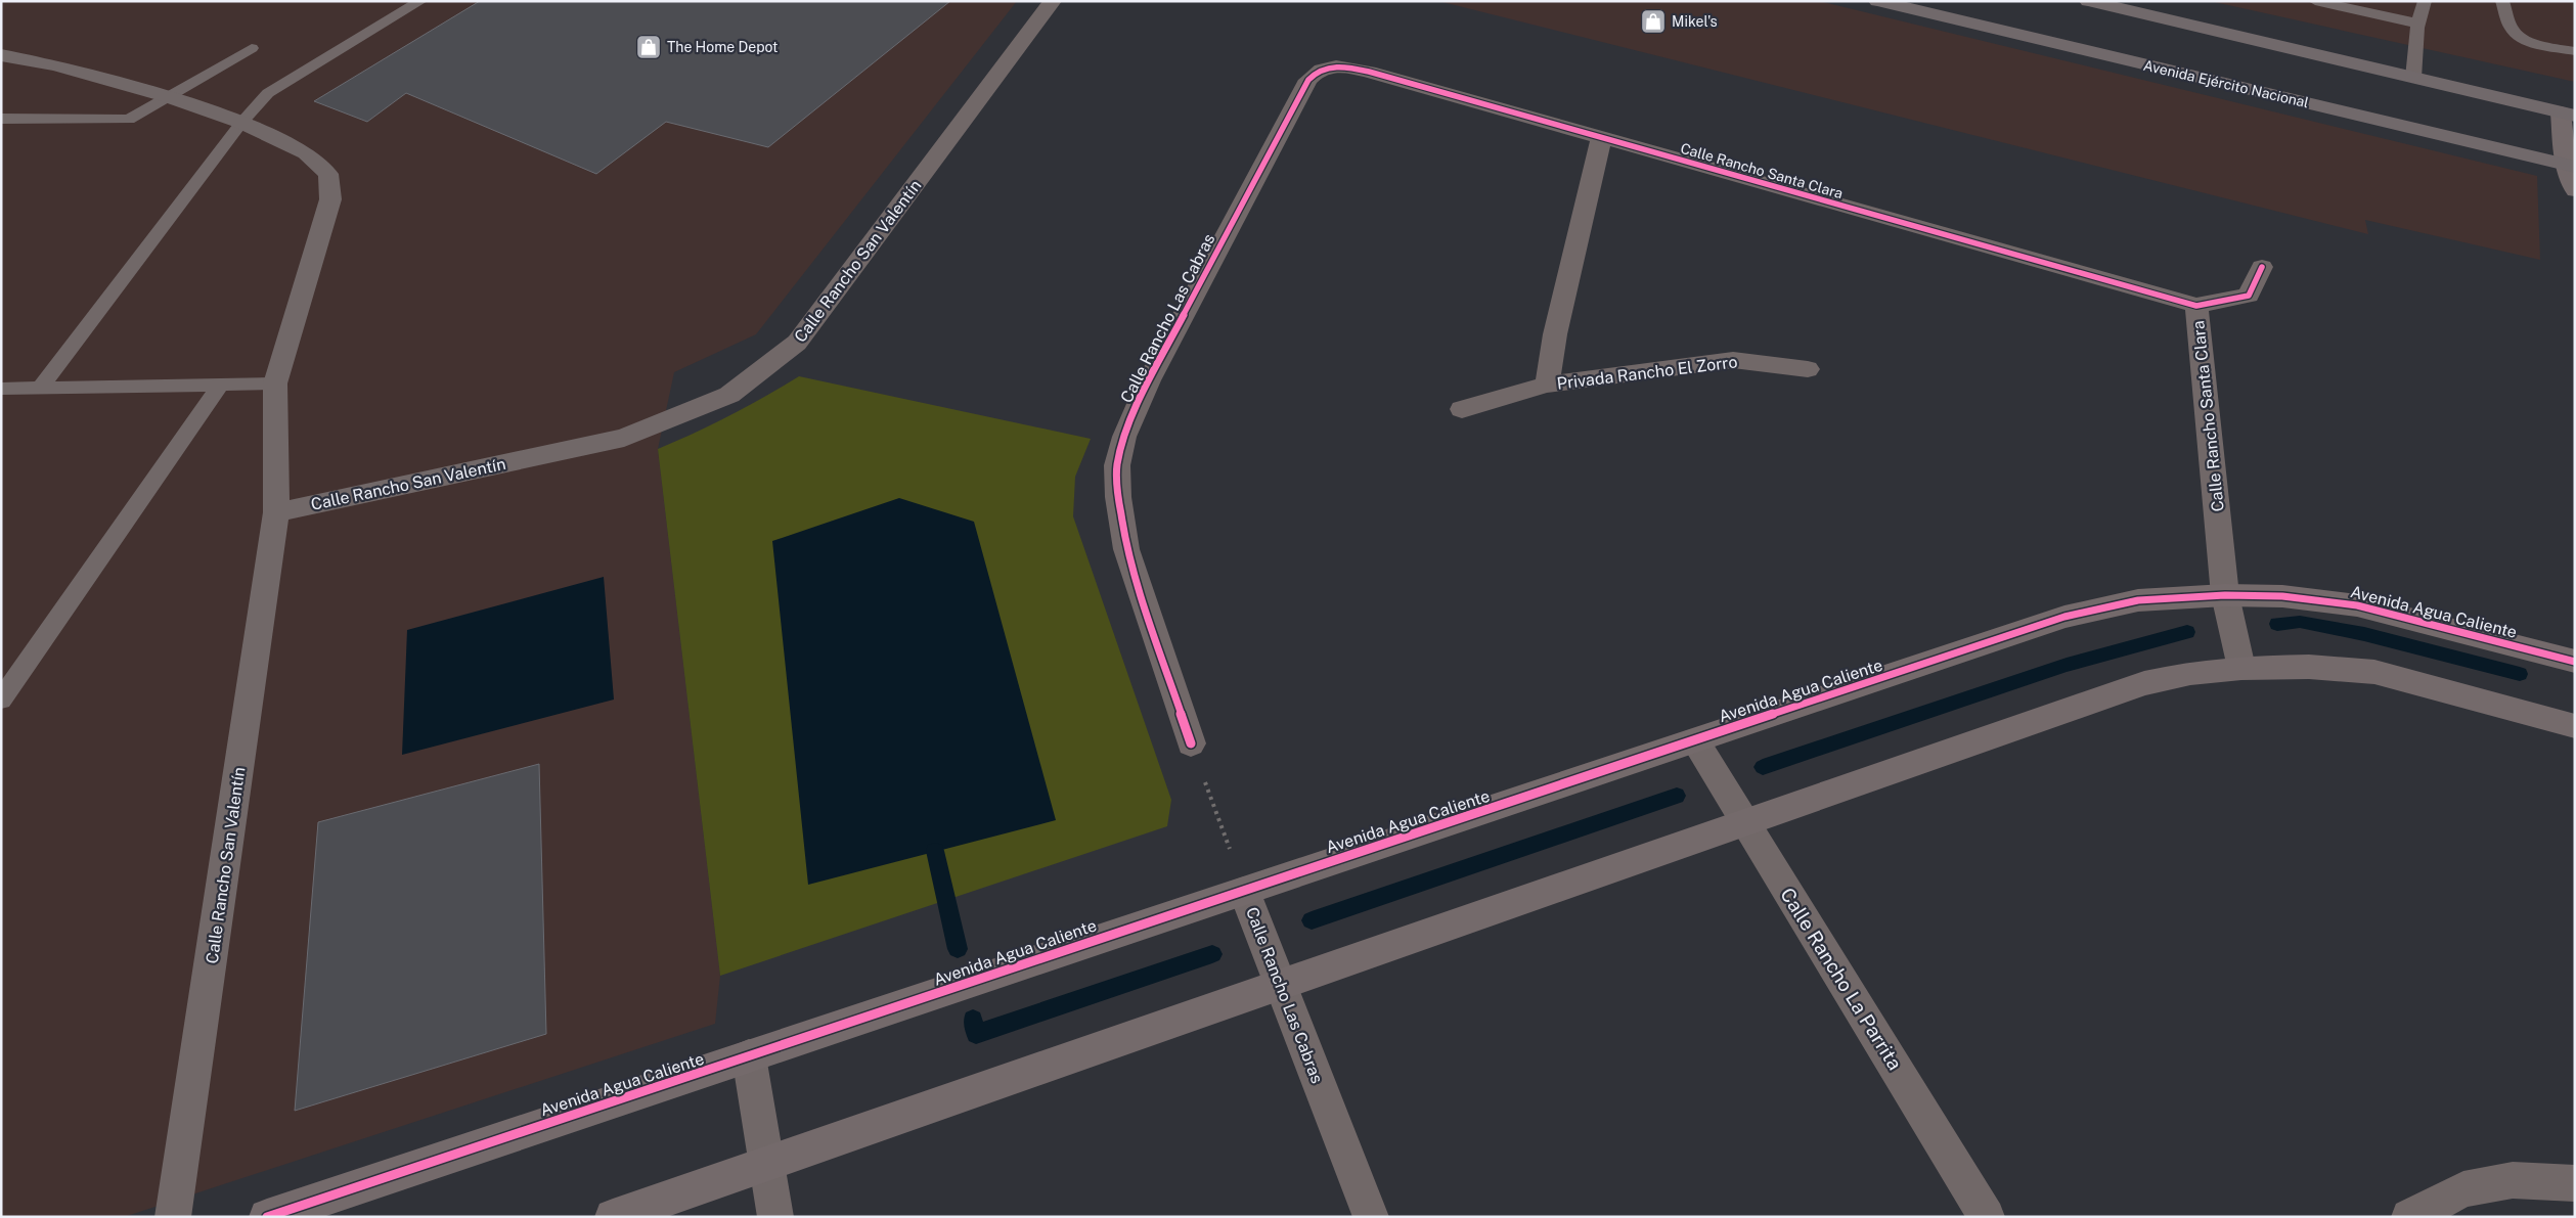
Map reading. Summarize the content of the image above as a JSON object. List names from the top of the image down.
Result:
{
  "streets": {
    "main road": ["Avenida Ejército Nacional"],
    "street": [
      "Calle Rancho Santa Clara",
      "Calle Rancho San Valentín",
      "Calle Rancho Las Cabras",
      "Privada Rancho El Zorro",
      "Avenida Agua Caliente",
      "Calle Rancho La Parrita"
    ]
  },
  "crossings": [
    ["Calle Rancho Santa Clara", "Calle Rancho Las Cabras"],
    ["Calle Rancho Santa Clara", "Privada Rancho El Zorro"],
    ["Calle Rancho Santa Clara", "Avenida Agua Caliente"],
    ["Calle Rancho Las Cabras", "Avenida Agua Caliente"],
    ["Avenida Agua Caliente", "Calle Rancho La Parrita"]
  ],
  "places": {
    "shop": ["Mikel's", "The Home Depot"]
  }
}
